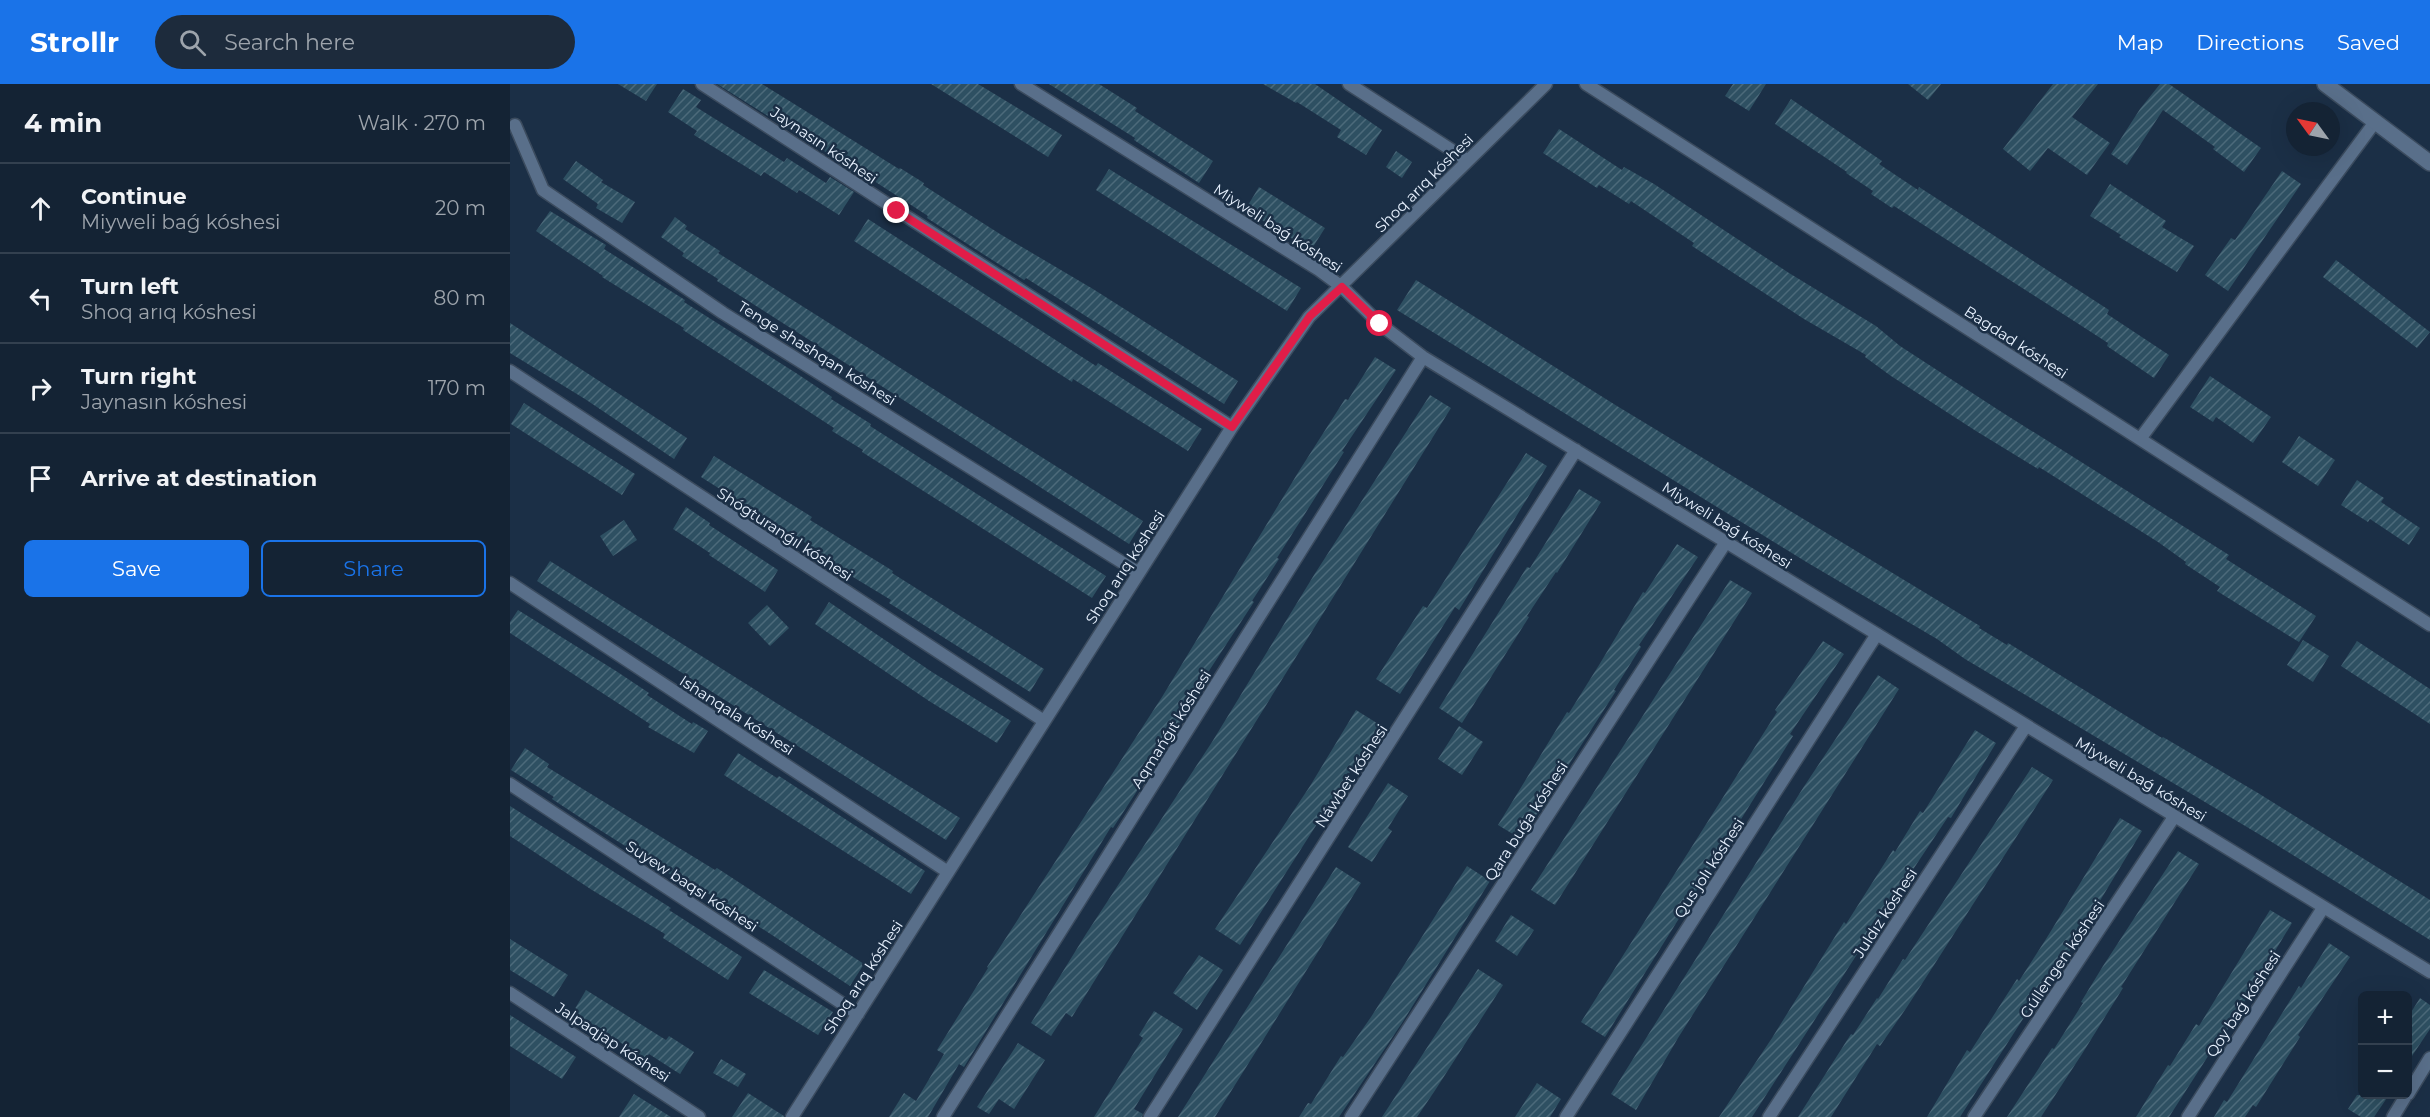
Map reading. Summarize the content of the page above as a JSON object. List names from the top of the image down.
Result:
{
  "streets": {
    "street": [
      "Jaynasın kóshesi",
      "Shoq arıq kóshesi",
      "Miyweli baǵ kóshesi",
      "Bagdad kóshesi",
      "Tenge shashqan kóshesi",
      "Shógturanǵıl kóshesi",
      "Ishanqala kóshesi",
      "Aqmańǵıt kóshesi",
      "Náwbet kóshesi",
      "Qara buǵa kóshesi",
      "Qus jolı kóshesi",
      "Suyew baqsı kóshesi",
      "Juldız kóshesi",
      "Gúllengen kóshesi",
      "Qoy baǵ kóshesi",
      "Jalpaqjap kóshesi"
    ]
  },
  "crossings": [
    ["Jaynasın kóshesi", "Shoq arıq kóshesi"],
    ["Shoq arıq kóshesi", "Miyweli baǵ kóshesi"],
    ["Shoq arıq kóshesi", "Tenge shashqan kóshesi"],
    ["Shoq arıq kóshesi", "Shógturanǵıl kóshesi"],
    ["Shoq arıq kóshesi", "Ishanqala kóshesi"],
    ["Shoq arıq kóshesi", "Suyew baqsı kóshesi"],
    ["Miyweli baǵ kóshesi", "Aqmańǵıt kóshesi"],
    ["Miyweli baǵ kóshesi", "Náwbet kóshesi"],
    ["Miyweli baǵ kóshesi", "Qara buǵa kóshesi"],
    ["Miyweli baǵ kóshesi", "Qus jolı kóshesi"],
    ["Miyweli baǵ kóshesi", "Juldız kóshesi"],
    ["Miyweli baǵ kóshesi", "Gúllengen kóshesi"],
    ["Miyweli baǵ kóshesi", "Qoy baǵ kóshesi"]
  ],
  "north": "top left",
  "page": {
    "header": "Strollr",
    "search": "Search here",
    "nav": ["Map", "Directions", "Saved"],
    "heading": ["4 min", "Walk · 270 m"],
    "list": [
      ["Continue", "Miyweli baǵ kóshesi", "20 m"],
      ["Turn left", "Shoq arıq kóshesi", "80 m"],
      ["Turn right", "Jaynasın kóshesi", "170 m"],
      "Arrive at destination"
    ],
    "buttons": ["Save", "Share"],
    "map_buttons": ["+", "−"]
  }
}
